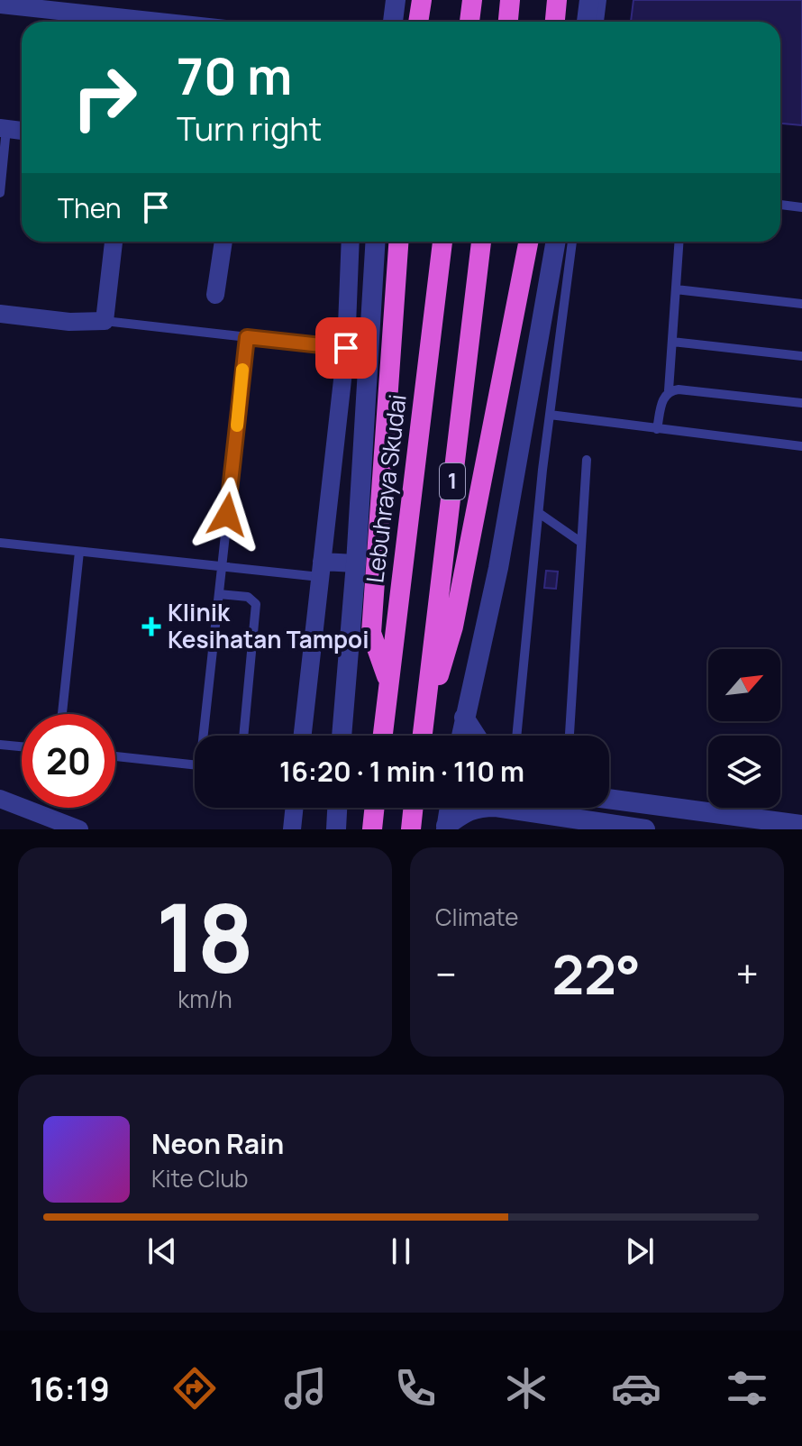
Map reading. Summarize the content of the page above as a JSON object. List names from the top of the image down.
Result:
{
  "streets": {
    "highway": ["1", "Lebuhraya Skudai"]
  },
  "places": {
    "health": ["Klinik Kesihatan Tampoi"]
  },
  "north": "top right",
  "page": {
    "turn": ["70 m", "Turn right"],
    "then": "Then",
    "limit": "20",
    "trip": "16:20 · 1 min · 110 m",
    "tile": [
      ["18", "km/h"],
      "Climate"
    ],
    "heat": ["−", "22°", "+"],
    "song": ["Neon Rain", "Kite Club"],
    "tabs": "16:19"
  }
}
